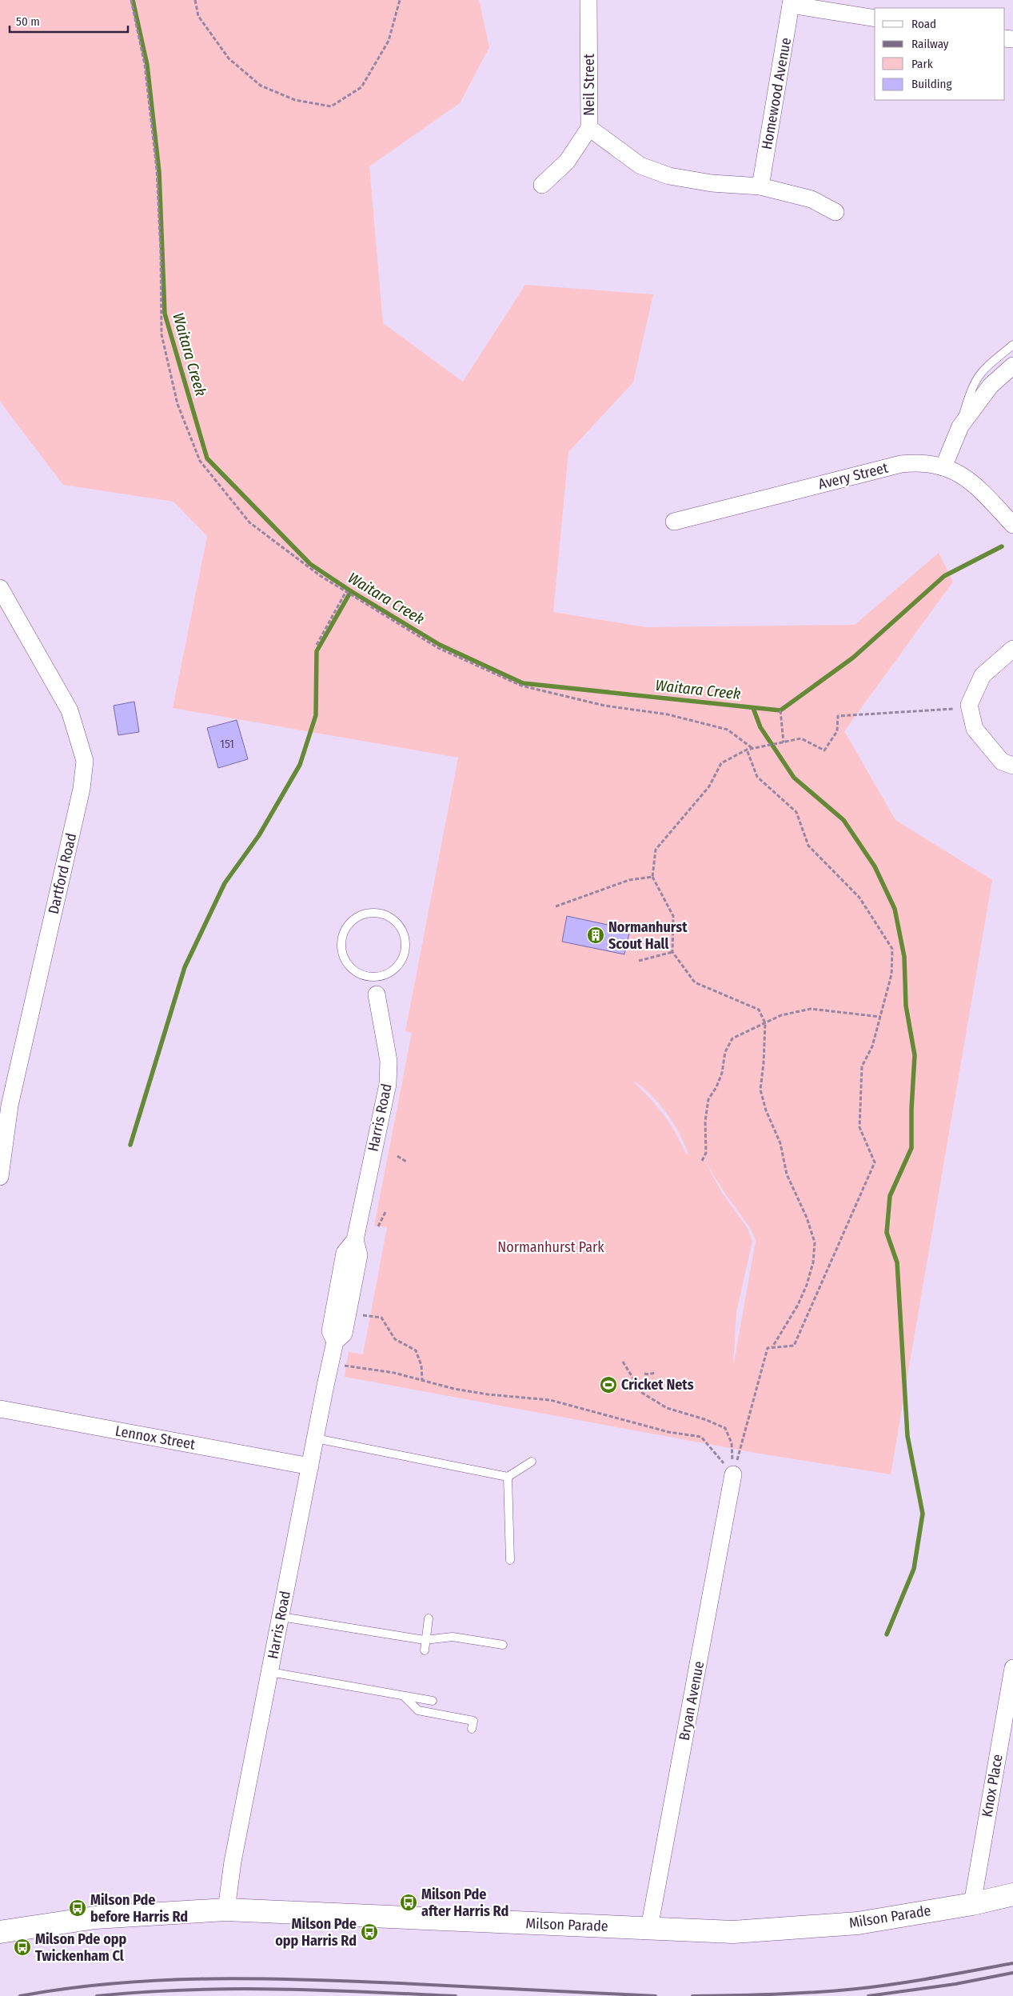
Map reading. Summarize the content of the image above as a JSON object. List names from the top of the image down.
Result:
{
  "streets": {
    "street": [
      "Neil Street",
      "Homewood Avenue",
      "Avery Street",
      "Dartford Road",
      "Harris Road",
      "Lennox Street",
      "Bryan Avenue",
      "Knox Place",
      "Milson Parade"
    ]
  },
  "crossings": [
    ["Neil Street", "Homewood Avenue"],
    ["Harris Road", "Lennox Street"],
    ["Harris Road", "Milson Parade"],
    ["Bryan Avenue", "Milson Parade"],
    ["Knox Place", "Milson Parade"]
  ],
  "water": ["Waitara Creek"],
  "parks": ["Normanhurst Park"],
  "places": {
    "building": ["Normanhurst Scout Hall"],
    "sports": ["Cricket Nets"],
    "bus stop": [
      "Milson Pde after Harris Rd",
      "Milson Pde before Harris Rd",
      "Milson Pde opp Harris Rd",
      "Milson Pde opp Twickenham Cl"
    ]
  },
  "house_numbers": ["151"],
  "legend": [
    "Road",
    "Railway",
    "Park",
    "Building"
  ],
  "scale_bar": "50 m"
}
